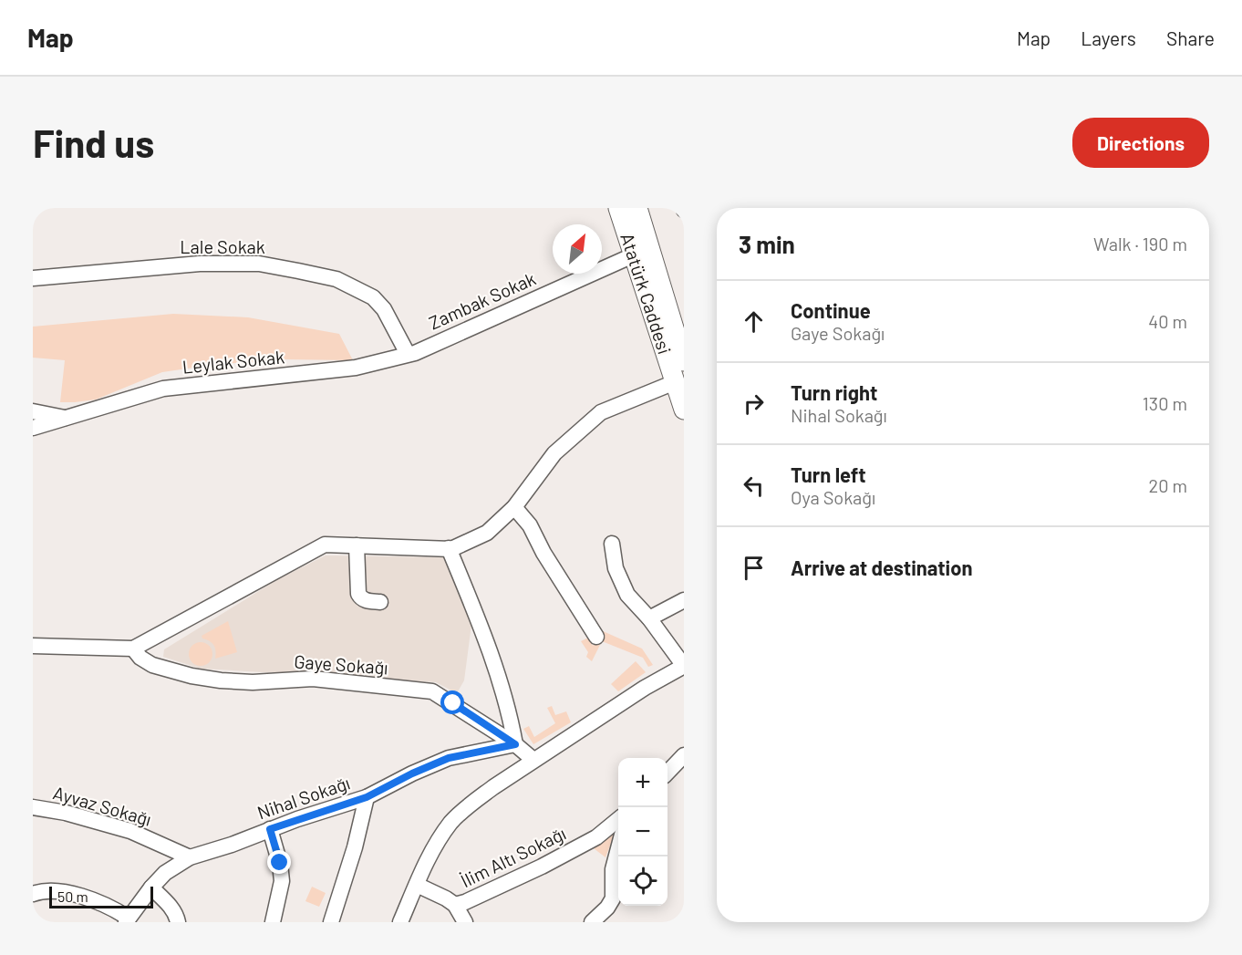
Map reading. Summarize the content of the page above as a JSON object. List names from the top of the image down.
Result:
{
  "streets": {
    "main road": ["Atatürk Caddesi"],
    "street": [
      "Lale Sokak",
      "Zambak Sokak",
      "Leylak Sokak",
      "Gaye Sokağı",
      "Nihal Sokağı",
      "Ayvaz Sokağı",
      "İlim Altı Sokağı"
    ]
  },
  "crossings": [
    ["Lale Sokak", "Zambak Sokak"],
    ["Lale Sokak", "Leylak Sokak"],
    ["Atatürk Caddesi", "Zambak Sokak"],
    ["Zambak Sokak", "Leylak Sokak"],
    ["Gaye Sokağı", "Nihal Sokağı"],
    ["Nihal Sokağı", "Ayvaz Sokağı"]
  ],
  "scale_bar": "50 m",
  "north": "top right",
  "page": {
    "header": "Map",
    "nav": ["Map", "Layers", "Share"],
    "buttons": "Directions",
    "title": "Find us",
    "heading": ["3 min", "Walk · 190 m"],
    "list": [
      ["Continue", "Gaye Sokağı", "40 m"],
      ["Turn right", "Nihal Sokağı", "130 m"],
      ["Turn left", "Oya Sokağı", "20 m"],
      "Arrive at destination"
    ],
    "map_buttons": ["+", "−"],
    "scale": "50 m"
  }
}
